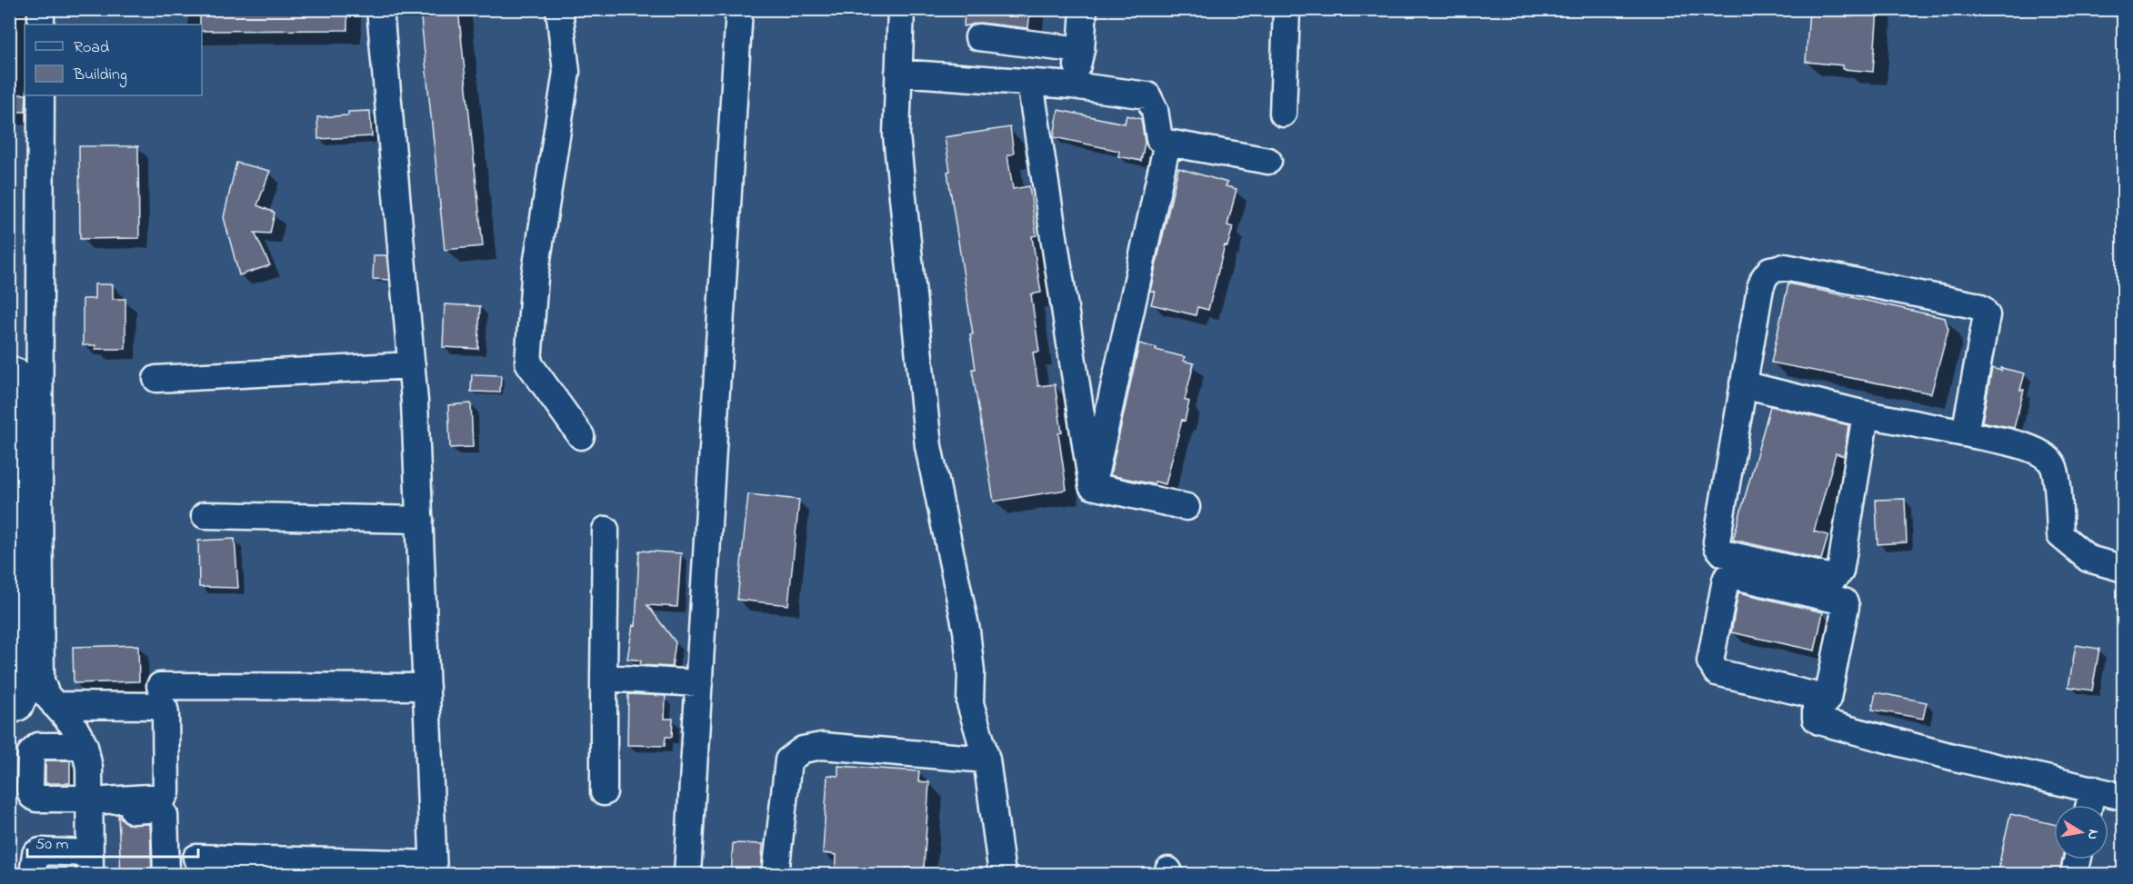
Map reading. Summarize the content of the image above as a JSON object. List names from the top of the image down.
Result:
{
  "legend": ["Road", "Building"],
  "scale_bar": "50 m",
  "north": "right"
}
